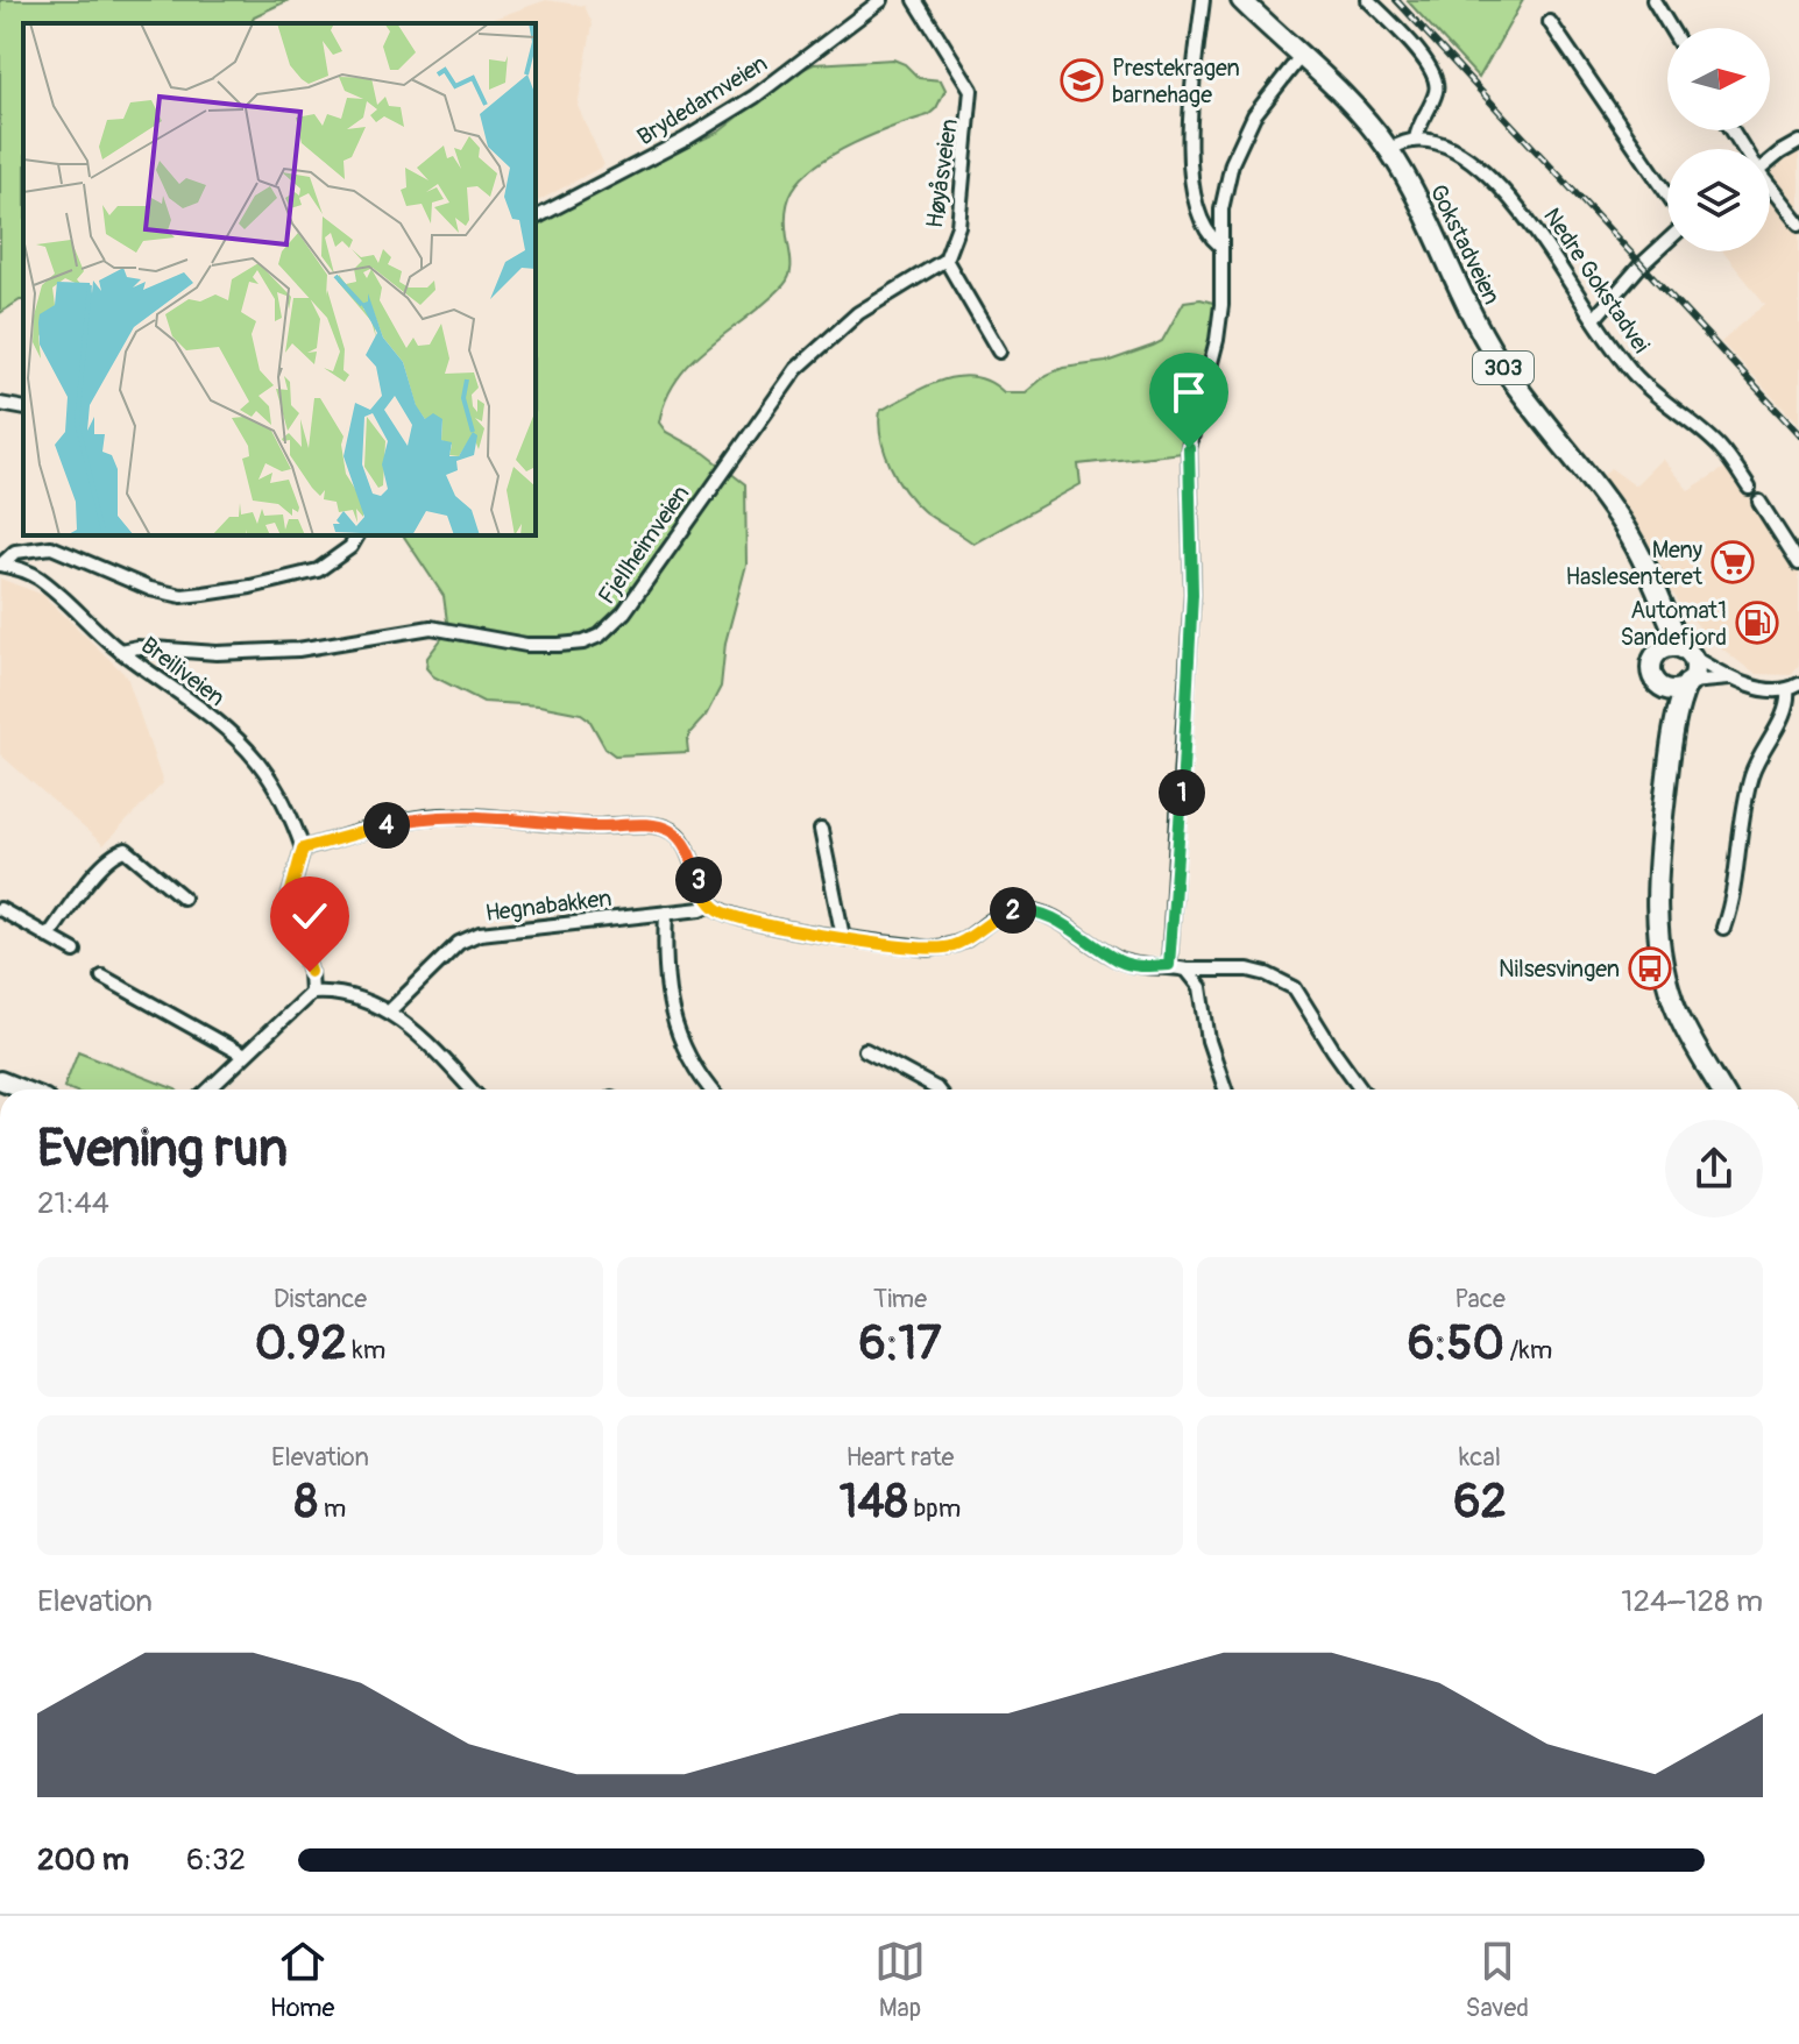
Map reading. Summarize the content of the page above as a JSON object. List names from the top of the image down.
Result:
{
  "streets": {
    "main road": ["Gokstadveien", "303"],
    "street": [
      "Brydedamveien",
      "Høyåsveien",
      "Nedre Gokstadvei",
      "Fjellheimveien",
      "Breiliveien",
      "Hegnabakken"
    ]
  },
  "crossings": [
    ["Høyåsveien", "Fjellheimveien"],
    ["Gokstadveien", "303"],
    ["Fjellheimveien", "Breiliveien"]
  ],
  "places": {
    "school or university": ["Prestekragen barnehage"],
    "supermarket": ["Meny Haslesenteret"],
    "fuel station": ["Automat1 Sandefjord"],
    "bus stop": ["Nilsesvingen"]
  },
  "north": "right",
  "page": {
    "pins": [
      "1",
      "4",
      "3",
      "2"
    ],
    "heading": ["Evening run", "21:44"],
    "stats": [
      ["Distance", "0.92 km"],
      ["Time", "6:17"],
      ["Pace", "6:50 /km"],
      ["Elevation", "8 m"],
      ["Heart rate", "148 bpm"],
      ["kcal", "62"]
    ],
    "chart": ["Elevation", "124–128 m"],
    "list": [
      {
        "name": "200 m",
        "note": "6:32"
      }
    ],
    "tabs": ["Home", "Map", "Saved"]
  }
}
